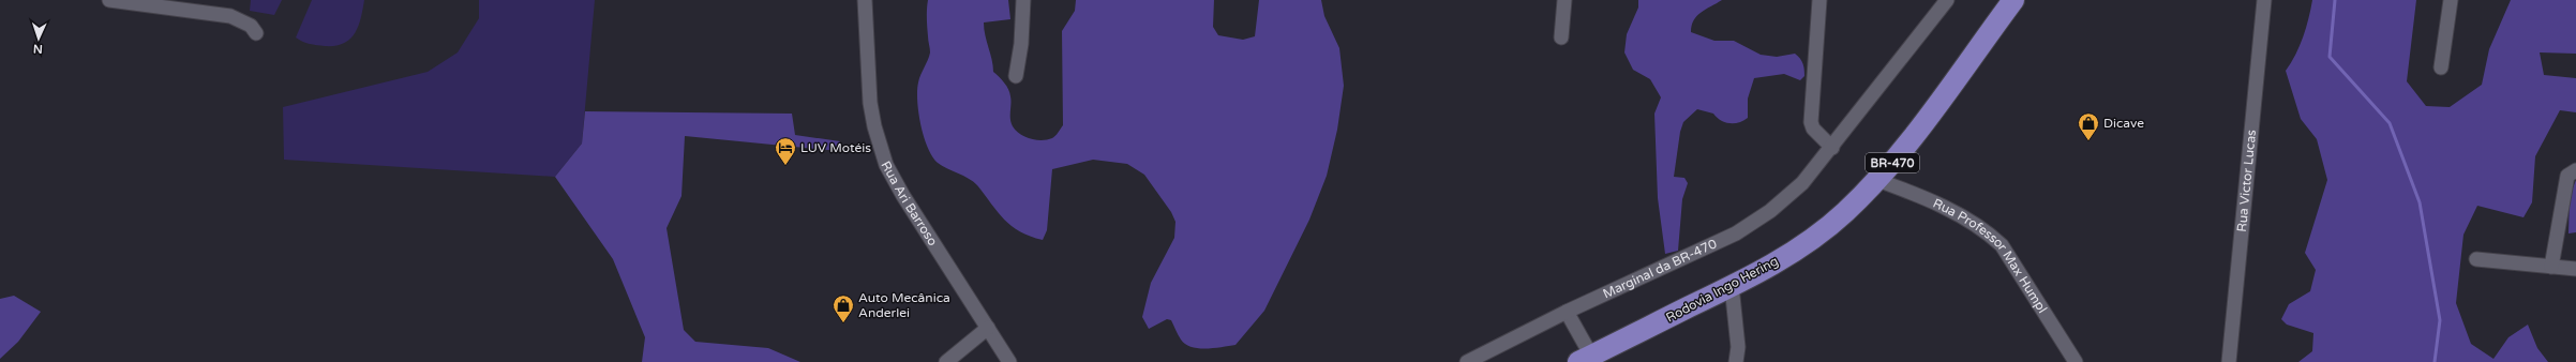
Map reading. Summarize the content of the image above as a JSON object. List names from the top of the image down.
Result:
{
  "streets": {
    "highway": ["BR-470", "Rodovia Ingo Hering"],
    "street": [
      "Rua Victor Lucas",
      "Rua Ari Barroso",
      "Rua Professor Max Humpl",
      "Marginal da BR-470"
    ]
  },
  "crossings": [
    ["Rua Professor Max Humpl", "Rodovia Ingo Hering"]
  ],
  "places": {
    "shop": ["Dicave", "Auto Mecânica Anderlei"],
    "hotel": ["LUV Motéis"]
  },
  "north": "bottom"
}
